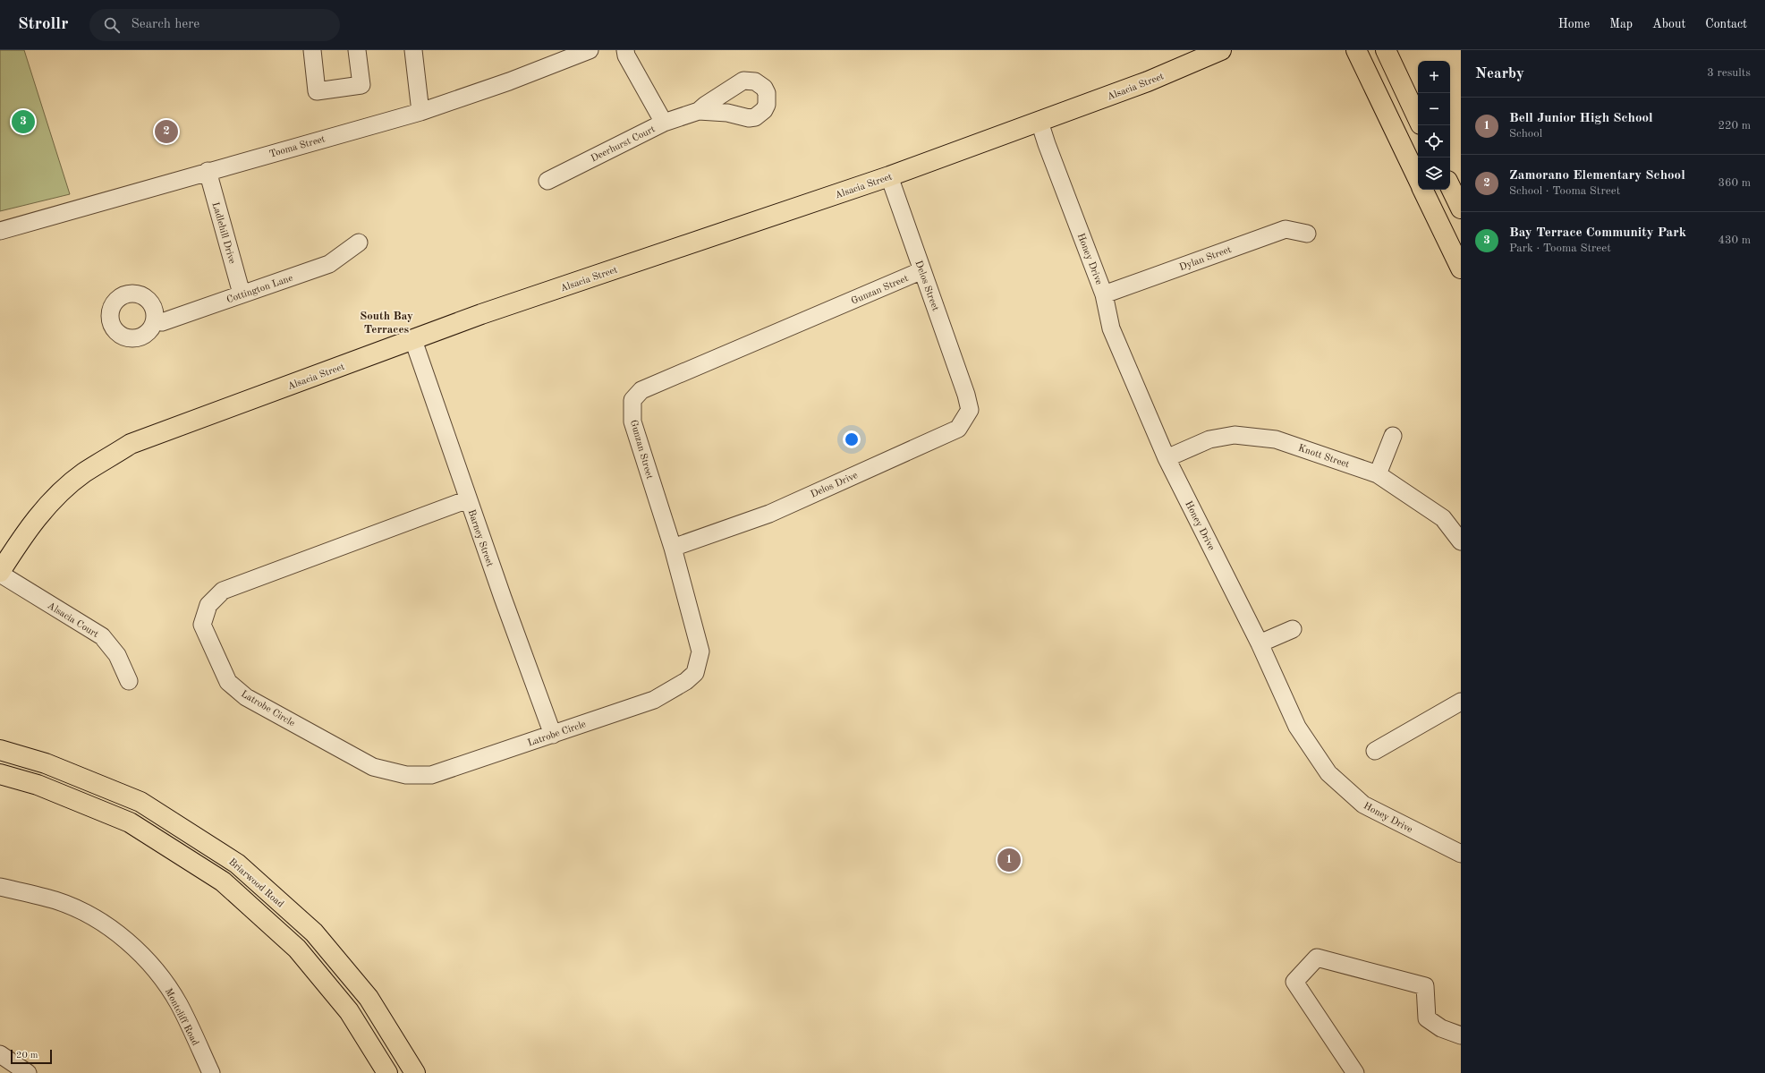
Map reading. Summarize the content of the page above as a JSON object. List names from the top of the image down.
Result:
{
  "streets": {
    "main road": ["Alsacia Street", "Briarwood Road"],
    "street": [
      "Deerhurst Court",
      "Tooma Street",
      "Ladlehill Drive",
      "Dylan Street",
      "Honey Drive",
      "Delos Street",
      "Cottington Lane",
      "Gunzan Street",
      "Knott Street",
      "Delos Drive",
      "Barney Street",
      "Alsacia Court",
      "Latrobe Circle",
      "Montcliff Road"
    ]
  },
  "crossings": [
    ["Alsacia Street", "Honey Drive"],
    ["Alsacia Street", "Delos Street"],
    ["Alsacia Street", "Barney Street"],
    ["Alsacia Street", "Alsacia Court"],
    ["Tooma Street", "Ladlehill Drive"],
    ["Ladlehill Drive", "Cottington Lane"],
    ["Dylan Street", "Honey Drive"],
    ["Honey Drive", "Knott Street"],
    ["Delos Street", "Gunzan Street"],
    ["Delos Street", "Delos Drive"],
    ["Gunzan Street", "Delos Drive"],
    ["Gunzan Street", "Latrobe Circle"],
    ["Barney Street", "Latrobe Circle"]
  ],
  "districts": ["South Bay Terraces"],
  "scale_bar": "20 m",
  "page": {
    "header": "Strollr",
    "search": "Search here",
    "nav": [
      "Home",
      "Map",
      "About",
      "Contact"
    ],
    "heading": ["Nearby", "3 results"],
    "map_buttons": ["+", "−"],
    "list": [
      {
        "mark": "1",
        "name": "Bell Junior High School",
        "note": "School",
        "value": "220 m"
      },
      {
        "mark": "2",
        "name": "Zamorano Elementary School",
        "note": "School · Tooma Street",
        "value": "360 m"
      },
      {
        "mark": "3",
        "name": "Bay Terrace Community Park",
        "note": "Park · Tooma Street",
        "value": "430 m"
      }
    ],
    "pins": ["3", "2", "1"],
    "scale": "20 m"
  }
}
